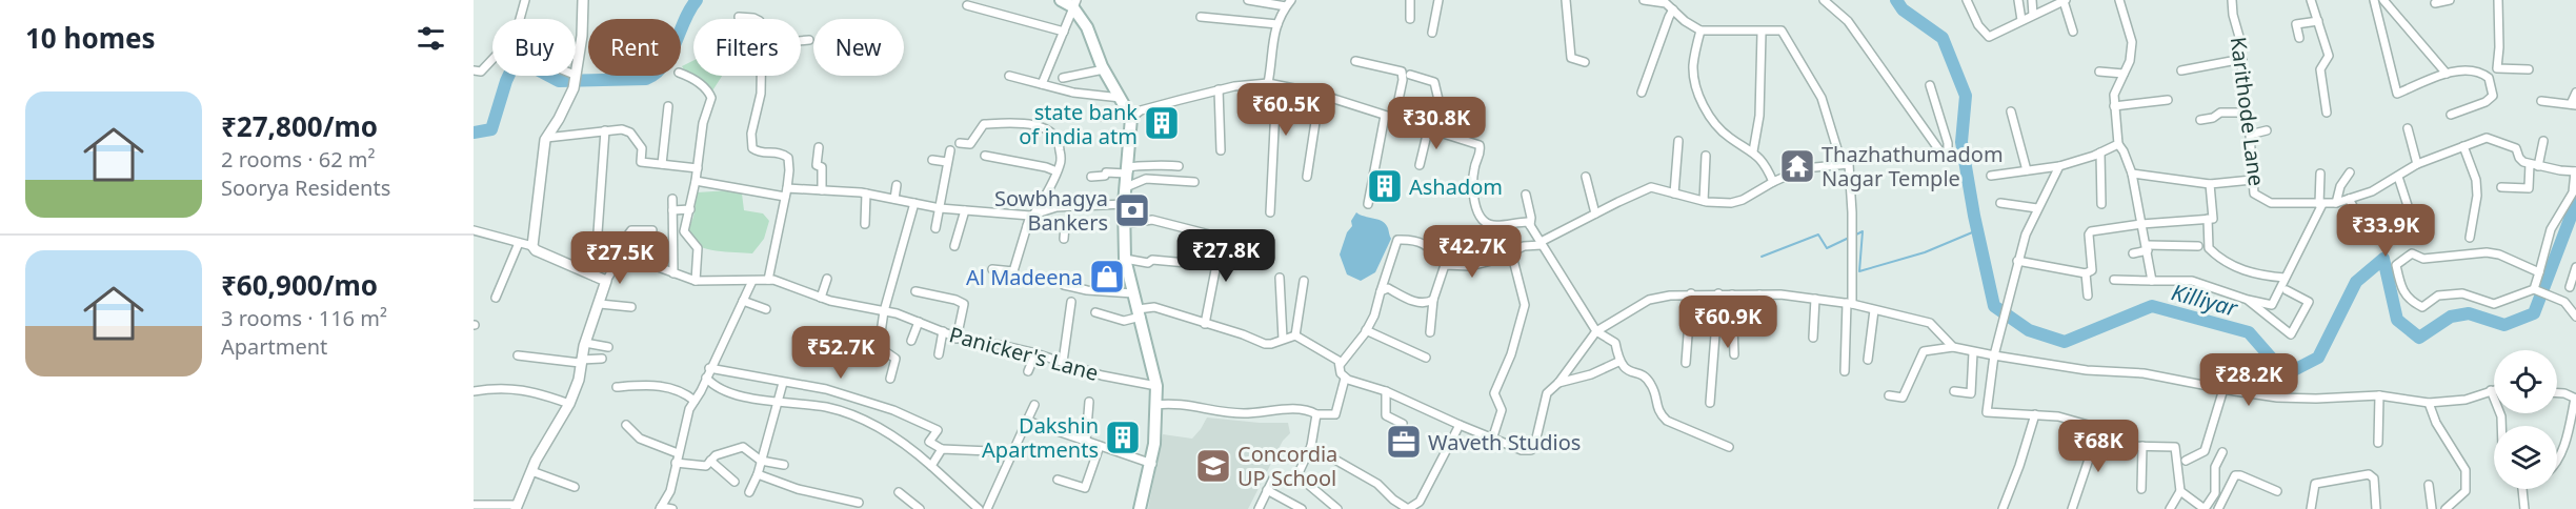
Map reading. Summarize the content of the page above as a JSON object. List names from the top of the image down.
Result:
{
  "streets": {
    "street": ["Karithode Lane", "Panicker's Lane"]
  },
  "water": ["Killiyar"],
  "places": {
    "building": ["state bank of india atm", "Ashadom", "Dakshin Apartments"],
    "temple": ["Thazhathumadom Nagar Temple"],
    "bank": ["Sowbhagya Bankers"],
    "shop": ["Al Madeena"],
    "office": ["Waveth Studios"],
    "school or university": ["Concordia UP School"]
  },
  "page": {
    "heading": "10 homes",
    "chip": [
      "Buy",
      "Rent",
      "Filters",
      "New"
    ],
    "list": [
      {
        "name": "₹27,800/mo",
        "note": "2 rooms · 62 m² · Soorya Residents"
      },
      {
        "name": "₹60,900/mo",
        "note": "3 rooms · 116 m² · Apartment"
      }
    ],
    "price": [
      "₹60.5K",
      "₹30.8K",
      "₹33.9K",
      "₹42.7K",
      "₹27.8K",
      "₹27.5K",
      "₹60.9K",
      "₹52.7K",
      "₹28.2K",
      "₹68K"
    ]
  }
}
